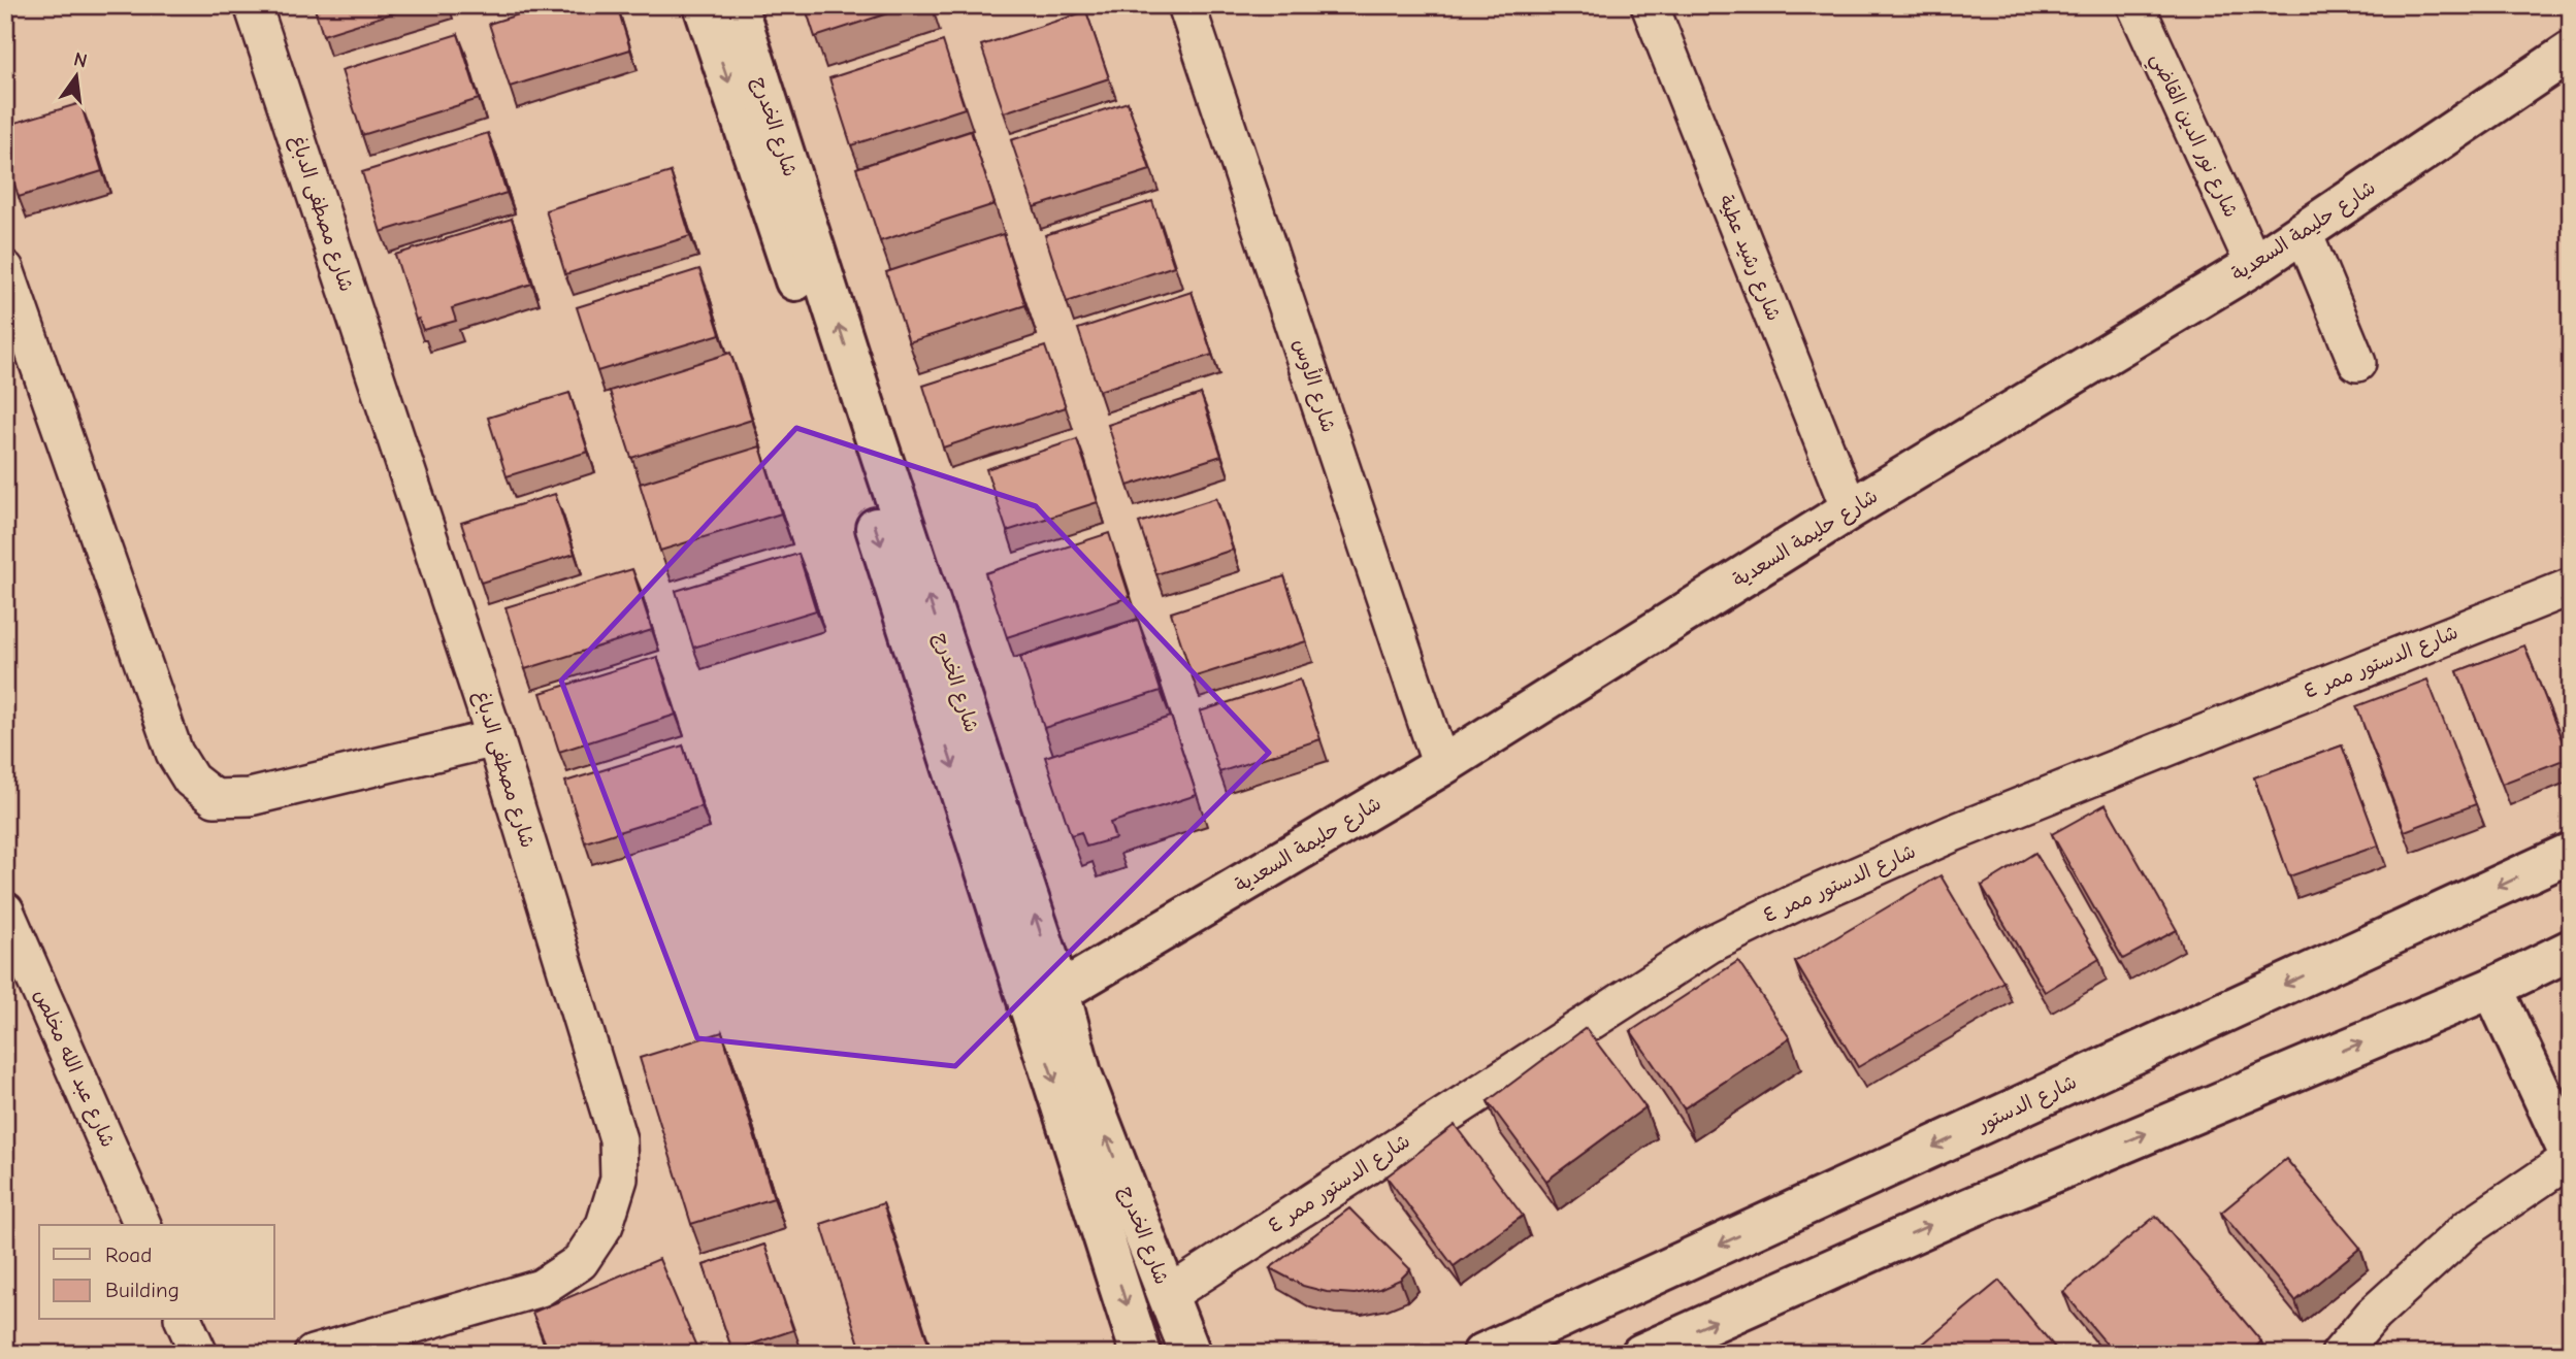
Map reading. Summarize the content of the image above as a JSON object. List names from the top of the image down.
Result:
{
  "streets": {
    "street": [
      "شارع الخدرج",
      "شارع نور الدين القاضي",
      "شارع مصطفى الدباغ",
      "شارع حليمة السعدية",
      "شارع رشيد عطية",
      "شارع الأوس",
      "شارع الدستور ممر ٤",
      "شارع عبد الله مخلص",
      "شارع الدستور"
    ]
  },
  "crossings": [
    ["شارع الخدرج", "شارع حليمة السعدية"],
    ["شارع الخدرج", "شارع الدستور ممر ٤"],
    ["شارع نور الدين القاضي", "شارع حليمة السعدية"],
    ["شارع حليمة السعدية", "شارع رشيد عطية"],
    ["شارع حليمة السعدية", "شارع الأوس"]
  ],
  "legend": ["Road", "Building"],
  "north": "top"
}
